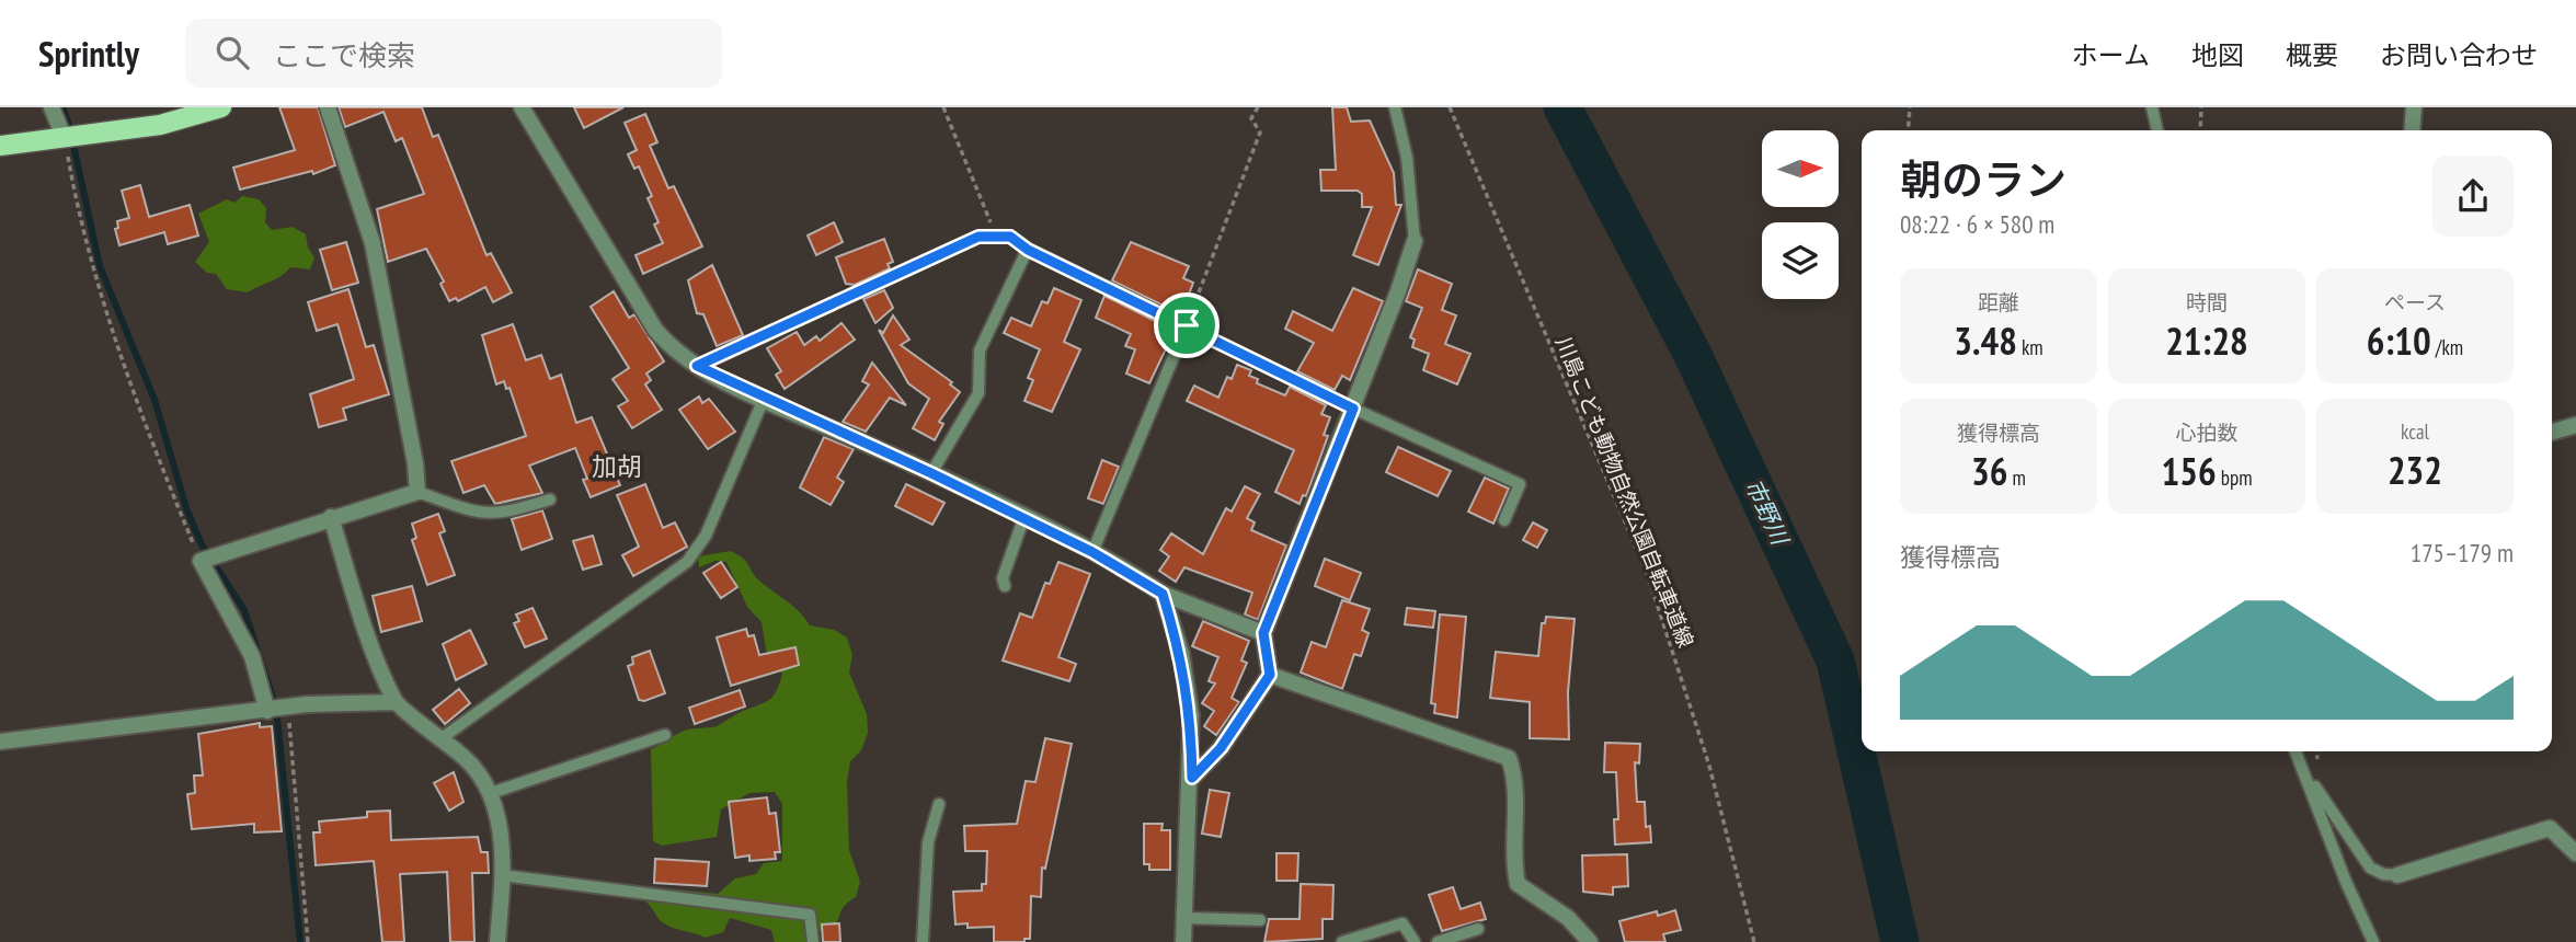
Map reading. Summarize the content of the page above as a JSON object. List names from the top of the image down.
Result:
{
  "streets": {
    "path": ["川島こども動物自然公園自転車道線"]
  },
  "districts": ["加胡"],
  "water": ["市野川"],
  "north": "right",
  "page": {
    "header": "Sprintly",
    "search": "ここで検索",
    "nav": [
      "ホーム",
      "地図",
      "概要",
      "お問い合わせ"
    ],
    "heading": ["朝のラン", "08:22 · 6 × 580 m"],
    "stats": [
      ["距離", "3.48 km"],
      ["時間", "21:28"],
      ["ペース", "6:10 /km"],
      ["獲得標高", "36 m"],
      ["心拍数", "156 bpm"],
      ["kcal", "232"]
    ],
    "chart": ["獲得標高", "175–179 m"]
  }
}
